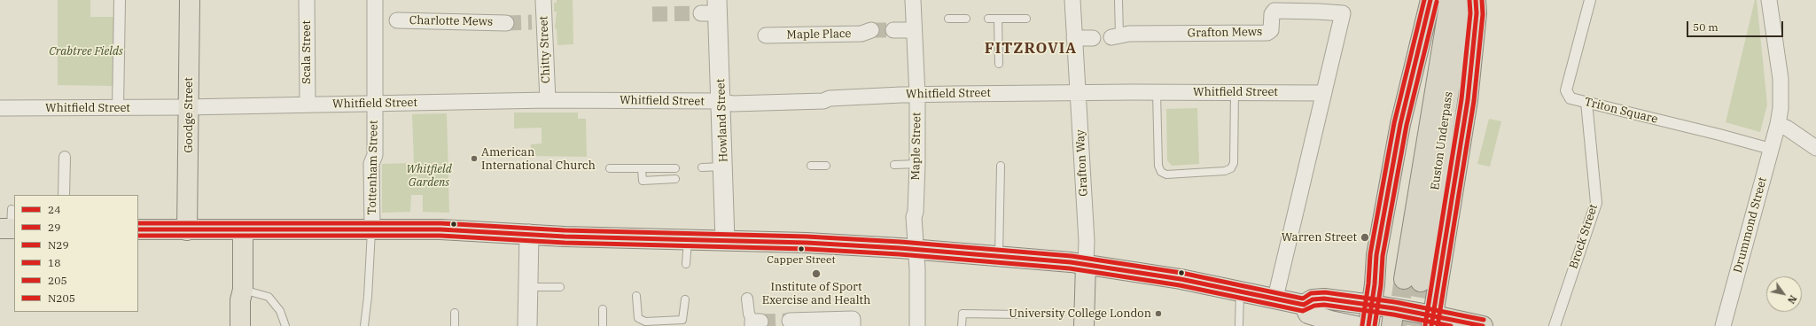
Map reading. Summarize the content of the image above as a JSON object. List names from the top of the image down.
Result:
{
  "streets": {
    "highway": ["Euston Underpass"],
    "main road": ["Goodge Street", "Grafton Way"],
    "street": [
      "Charlotte Mews",
      "Grafton Mews",
      "Maple Place",
      "Chitty Street",
      "Scala Street",
      "Whitfield Street",
      "Triton Square",
      "Howland Street",
      "Maple Street",
      "Tottenham Street",
      "Drummond Street",
      "Brock Street"
    ]
  },
  "crossings": [
    ["Charlotte Mews", "Tottenham Street"],
    ["Grafton Mews", "Whitfield Street"],
    ["Chitty Street", "Whitfield Street"],
    ["Scala Street", "Whitfield Street"],
    ["Whitfield Street", "Goodge Street"],
    ["Whitfield Street", "Howland Street"],
    ["Whitfield Street", "Maple Street"],
    ["Whitfield Street", "Grafton Way"],
    ["Whitfield Street", "Tottenham Street"],
    ["Triton Square", "Drummond Street"],
    ["Triton Square", "Brock Street"]
  ],
  "districts": ["FITZROVIA"],
  "parks": ["Crabtree Fields", "Whitfield Gardens"],
  "places": [
    "American International Church",
    "Warren Street",
    "Capper Street",
    "Institute of Sport Exercise and Health",
    "University College London"
  ],
  "lines": [
    "transit line 18",
    "transit line 205",
    "transit line N205",
    "transit line N29",
    "transit line 24",
    "transit line 29"
  ],
  "legend": [
    "24",
    "29",
    "N29",
    "18",
    "205",
    "N205"
  ],
  "scale_bar": "50 m",
  "north": "bottom right"
}
